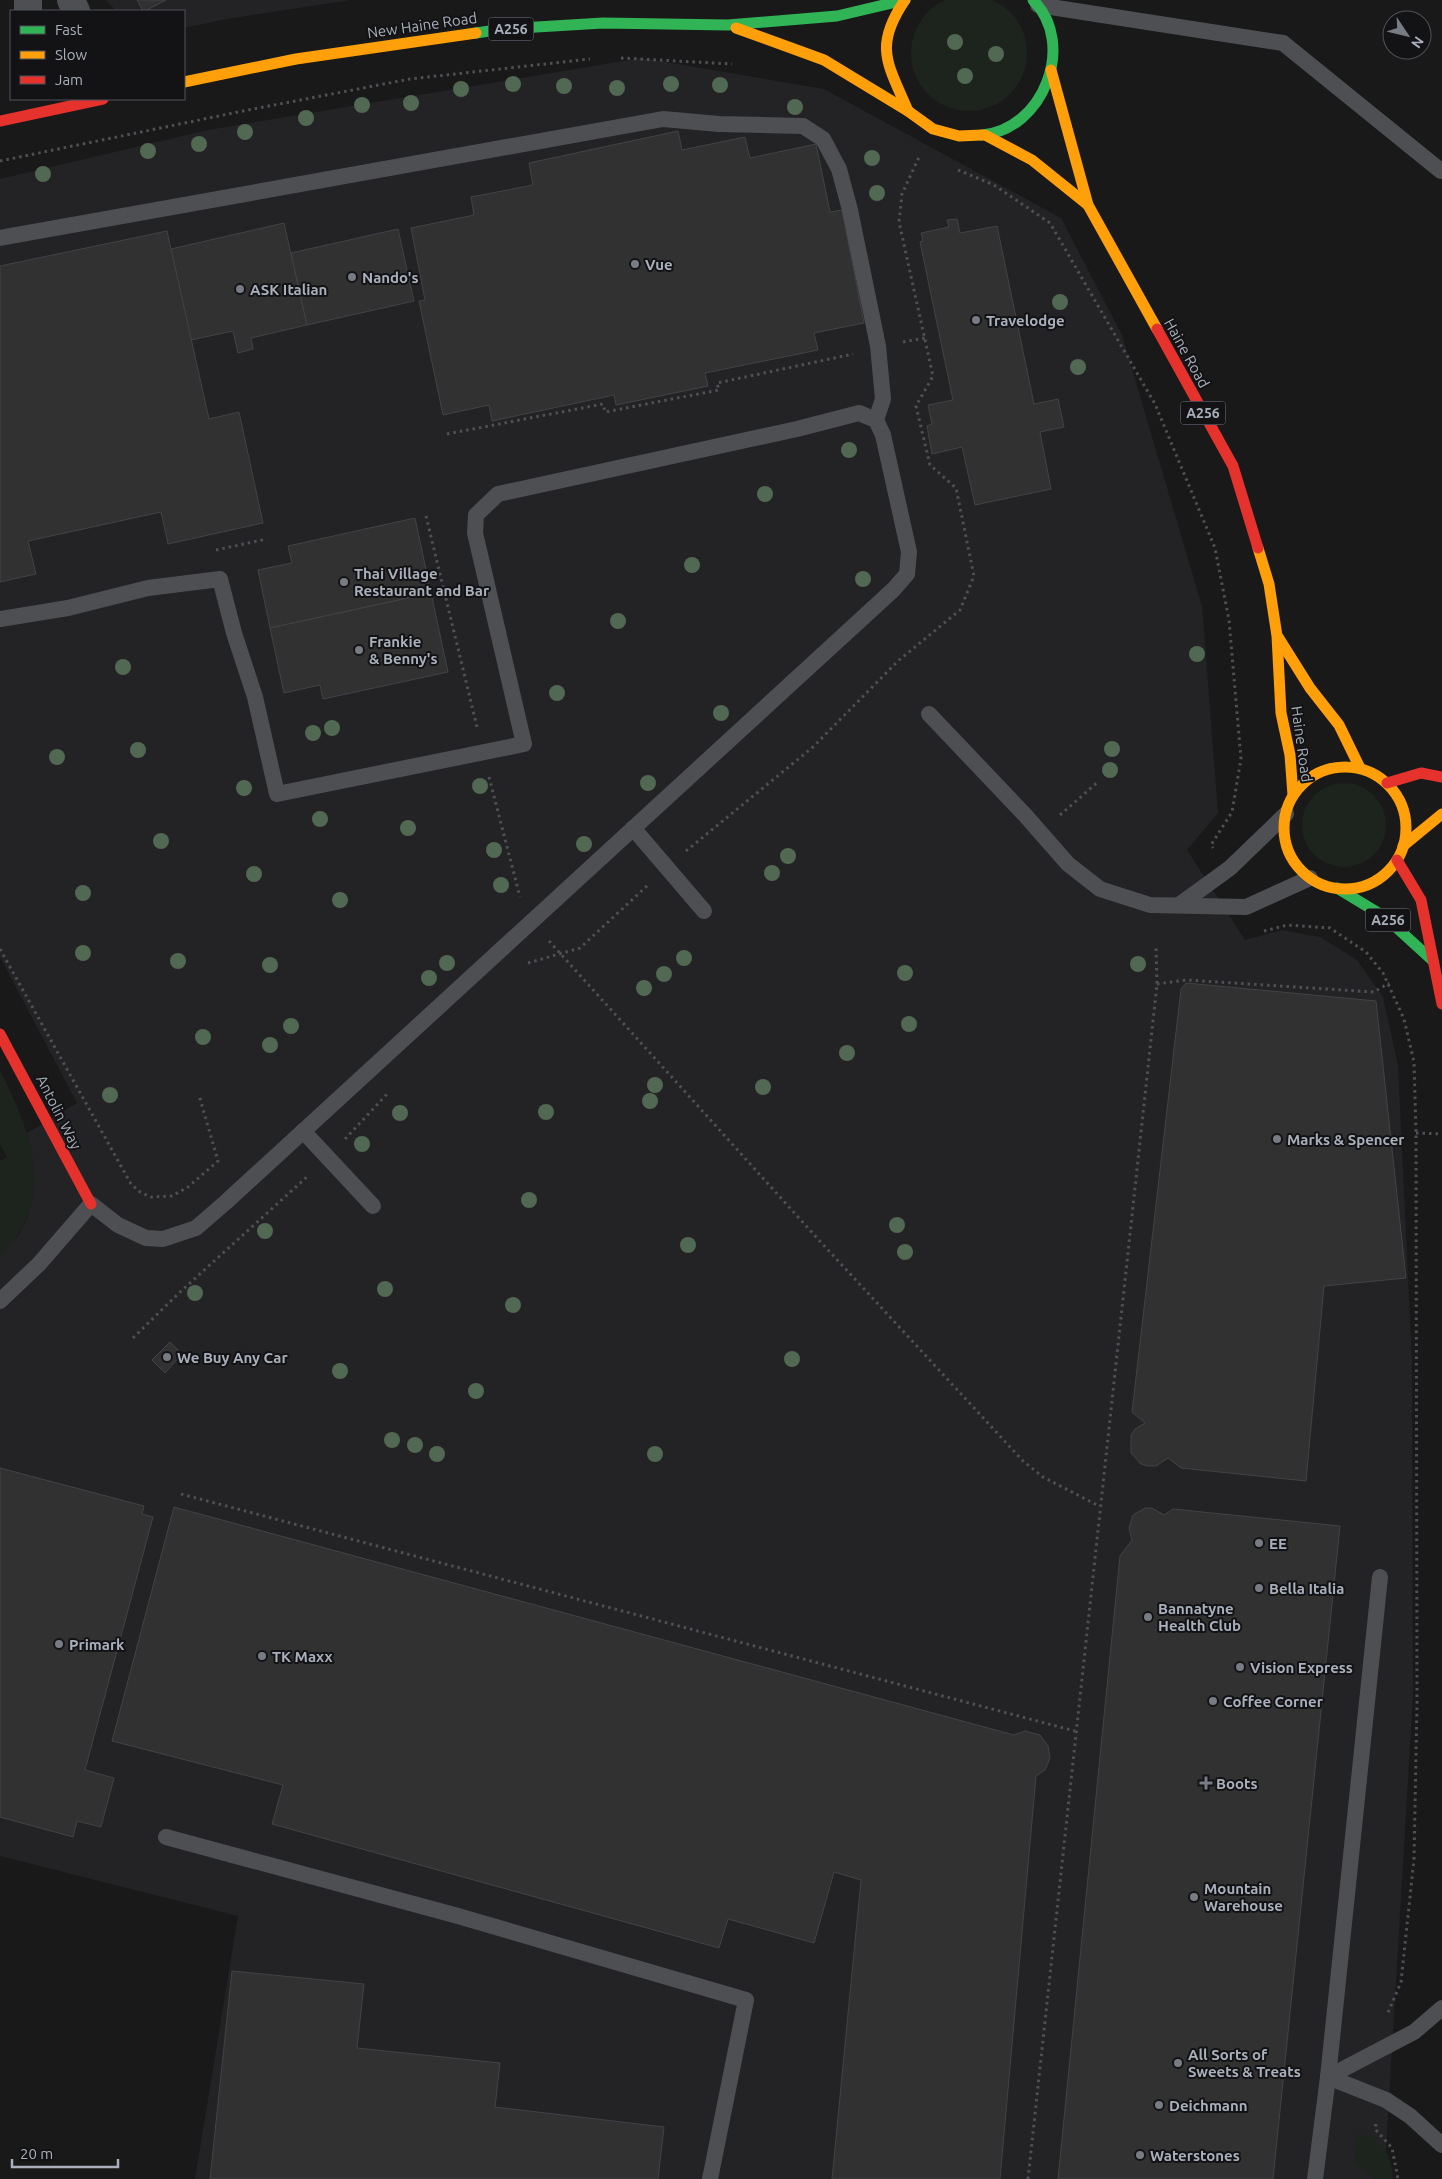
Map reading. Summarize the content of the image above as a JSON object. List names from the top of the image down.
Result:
{
  "streets": {
    "main road": [
      "New Haine Road",
      "A256",
      "Haine Road",
      "Antolin Way"
    ]
  },
  "crossings": [
    ["New Haine Road", "Haine Road"],
    ["A256", "Haine Road"]
  ],
  "places": {
    "other": [
      "Vue",
      "Nando's",
      "ASK Italian",
      "Travelodge",
      "Thai Village Restaurant and Bar",
      "Frankie & Benny's",
      "Marks & Spencer",
      "We Buy Any Car",
      "EE",
      "Bella Italia",
      "Bannatyne Health Club",
      "Primark",
      "TK Maxx",
      "Vision Express",
      "Coffee Corner",
      "Mountain Warehouse",
      "All Sorts of Sweets & Treats",
      "Deichmann",
      "Waterstones"
    ],
    "health": ["Boots"]
  },
  "legend": ["Fast", "Slow", "Jam"],
  "scale_bar": "20 m",
  "north": "bottom right"
}
